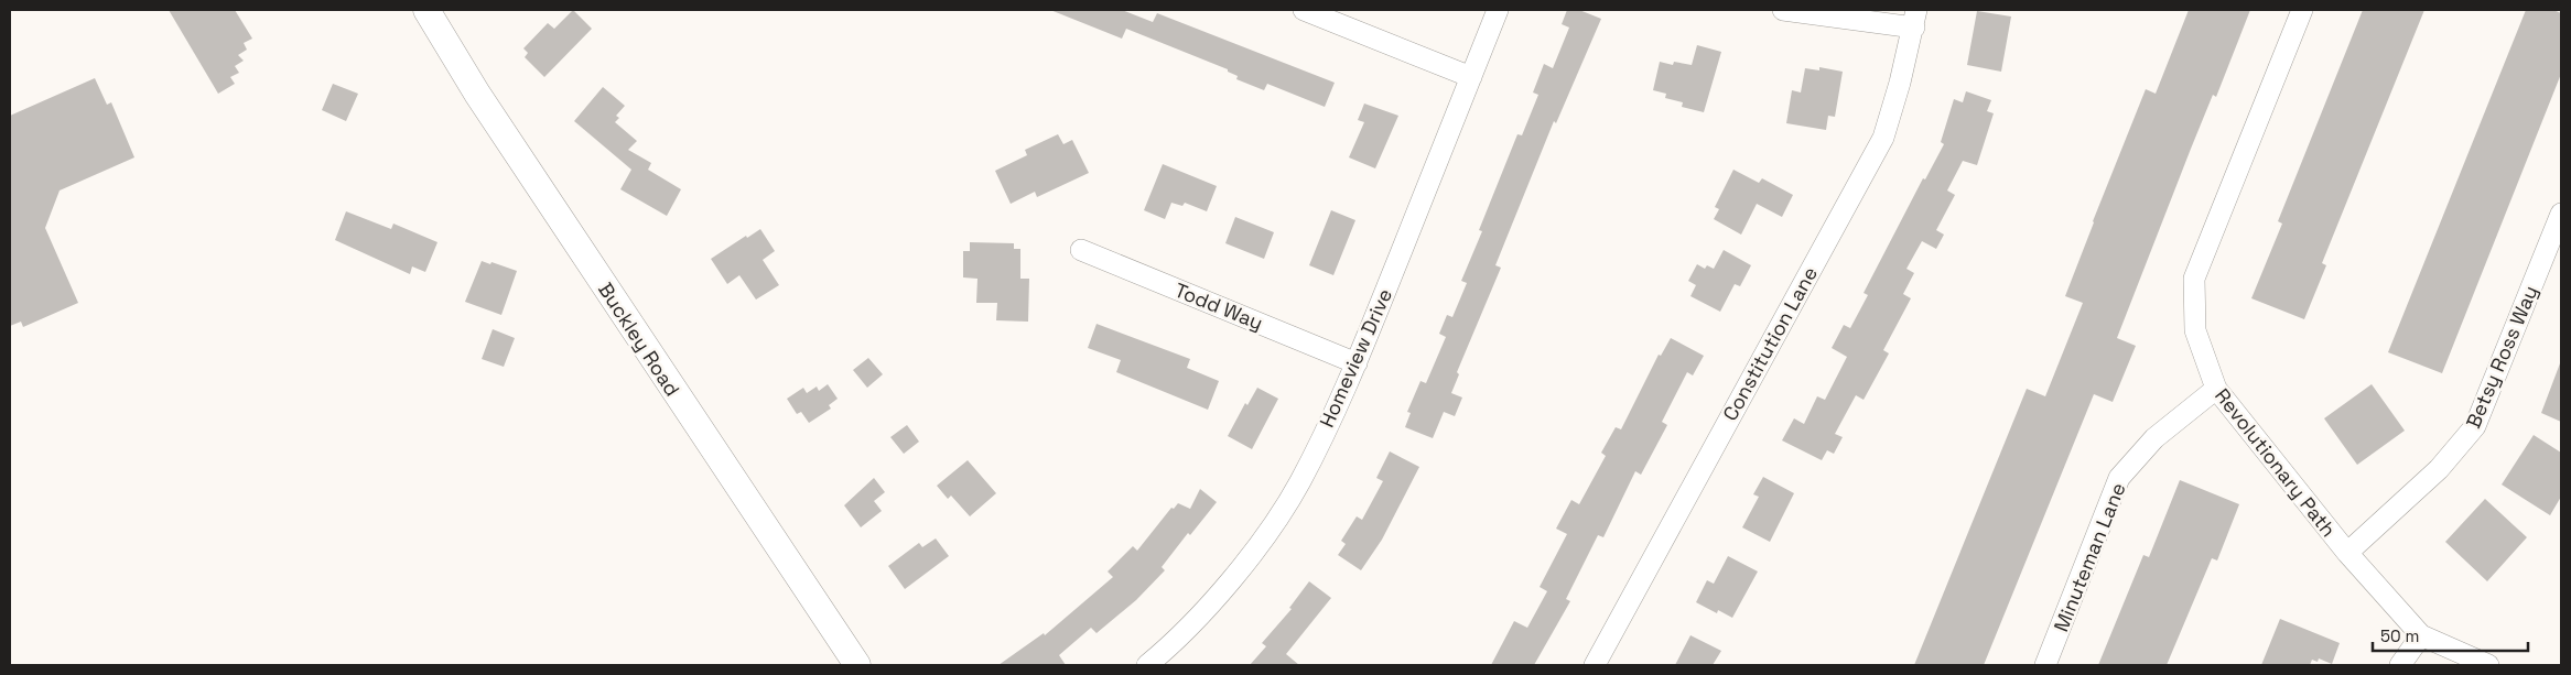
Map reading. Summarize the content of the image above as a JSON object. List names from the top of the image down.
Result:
{
  "streets": {
    "street": [
      "Todd Way",
      "Buckley Road",
      "Constitution Lane",
      "Betsy Ross Way",
      "Homeview Drive",
      "Revolutionary Path",
      "Minuteman Lane"
    ]
  },
  "crossings": [
    ["Todd Way", "Homeview Drive"],
    ["Betsy Ross Way", "Revolutionary Path"],
    ["Revolutionary Path", "Minuteman Lane"]
  ],
  "scale_bar": "50 m"
}
